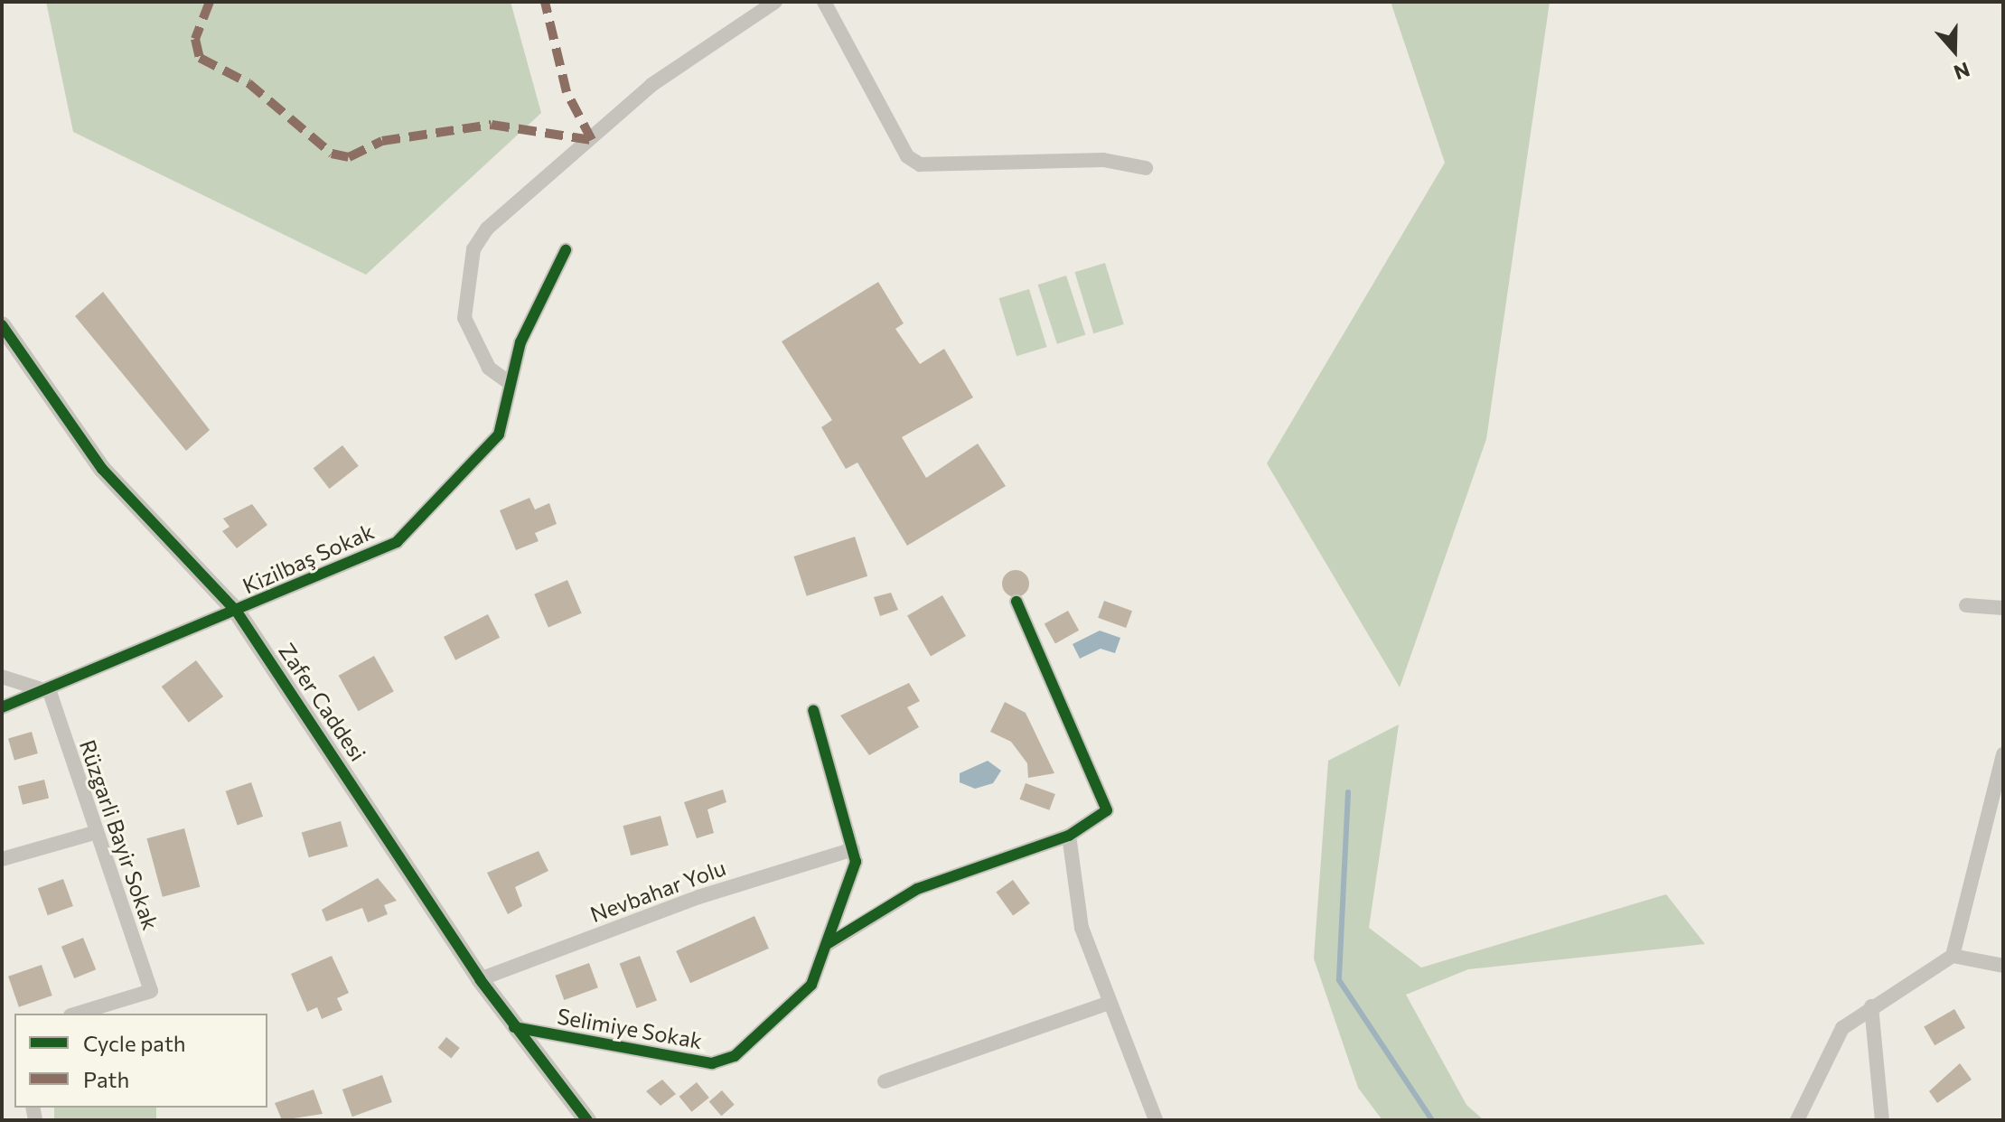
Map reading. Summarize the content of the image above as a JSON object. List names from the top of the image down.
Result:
{
  "streets": {
    "street": [
      "Kizilbaş Sokak",
      "Zafer Caddesi",
      "Rüzgarli Bayir Sokak",
      "Nevbahar Yolu",
      "Selimiye Sokak"
    ]
  },
  "crossings": [
    ["Kizilbaş Sokak", "Zafer Caddesi"],
    ["Kizilbaş Sokak", "Rüzgarli Bayir Sokak"],
    ["Zafer Caddesi", "Nevbahar Yolu"],
    ["Zafer Caddesi", "Selimiye Sokak"],
    ["Nevbahar Yolu", "Selimiye Sokak"]
  ],
  "legend": ["Cycle path", "Path"],
  "north": "bottom"
}
